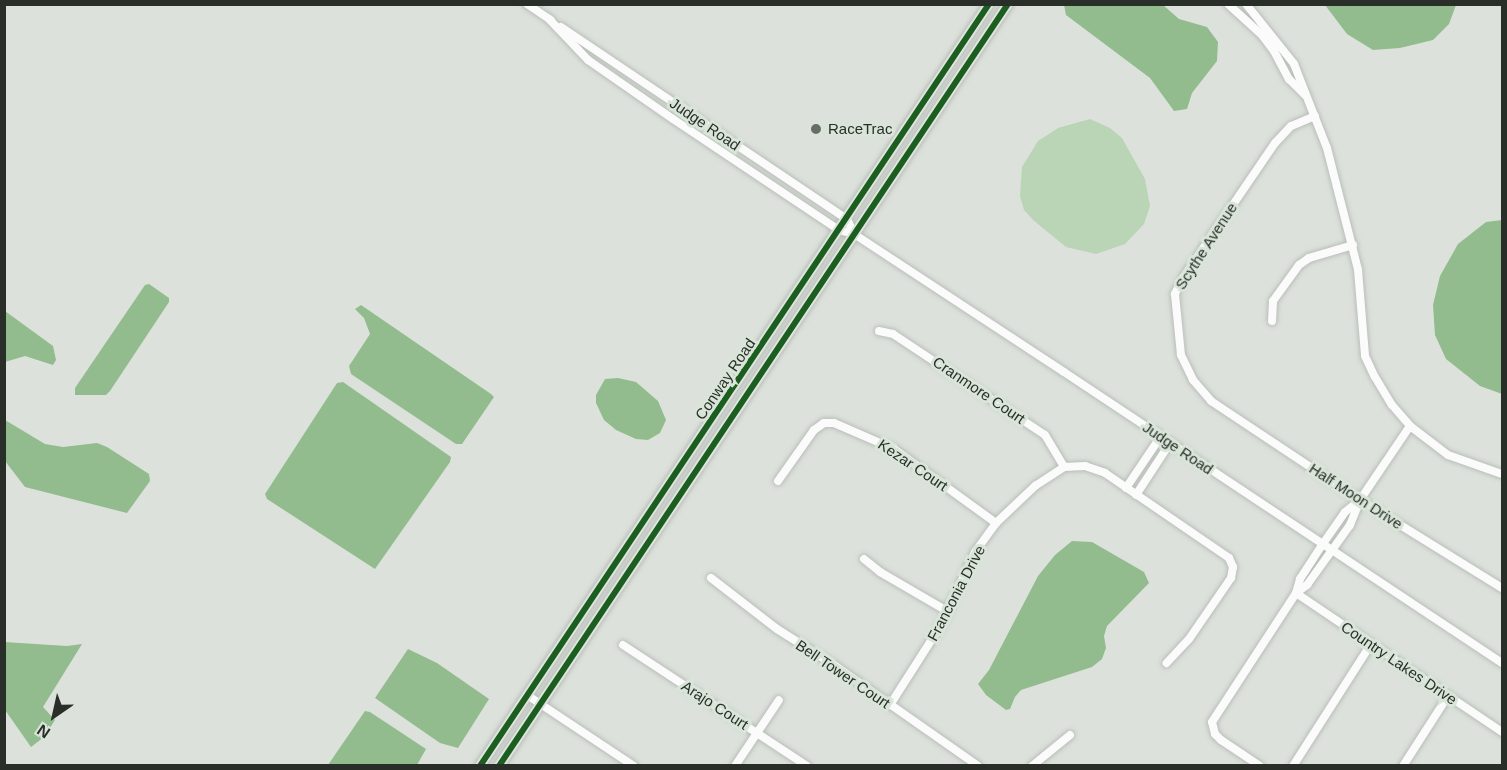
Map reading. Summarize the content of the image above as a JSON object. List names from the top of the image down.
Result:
{
  "streets": {
    "main road": ["Conway Road"],
    "street": [
      "Judge Road",
      "Scythe Avenue",
      "Cranmore Court",
      "Kezar Court",
      "Half Moon Drive",
      "Franconia Drive",
      "Country Lakes Drive",
      "Bell Tower Court",
      "Arajo Court"
    ]
  },
  "crossings": [
    ["Judge Road", "Conway Road"],
    ["Scythe Avenue", "Half Moon Drive"],
    ["Cranmore Court", "Franconia Drive"],
    ["Kezar Court", "Franconia Drive"],
    ["Franconia Drive", "Bell Tower Court"]
  ],
  "places": ["RaceTrac"],
  "north": "bottom left"
}
